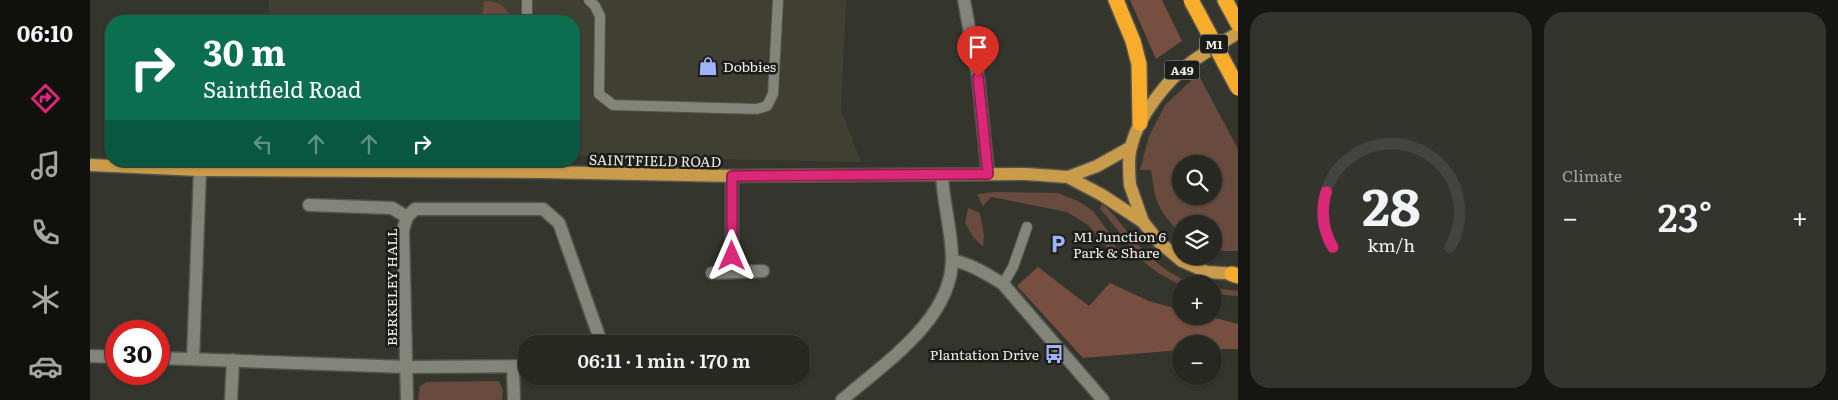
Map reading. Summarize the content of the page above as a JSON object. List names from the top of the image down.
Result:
{
  "streets": {
    "highway": ["M1"],
    "main road": ["A49", "SAINTFIELD ROAD"],
    "street": ["BERKELEY HALL"]
  },
  "crossings": [
    ["A49", "SAINTFIELD ROAD"]
  ],
  "places": {
    "shop": ["Dobbies"],
    "parking": ["M1 Junction 6 Park & Share"],
    "bus stop": ["Plantation Drive"]
  },
  "page": {
    "tabs": "06:10",
    "tile": "Climate",
    "turn": ["30 m", "Saintfield Road"],
    "map_buttons": ["+", "−"],
    "heat": ["−", "23°", "+"],
    "limit": "30",
    "trip": "06:11 · 1 min · 170 m",
    "gauge": ["28", "km/h"]
  }
}
